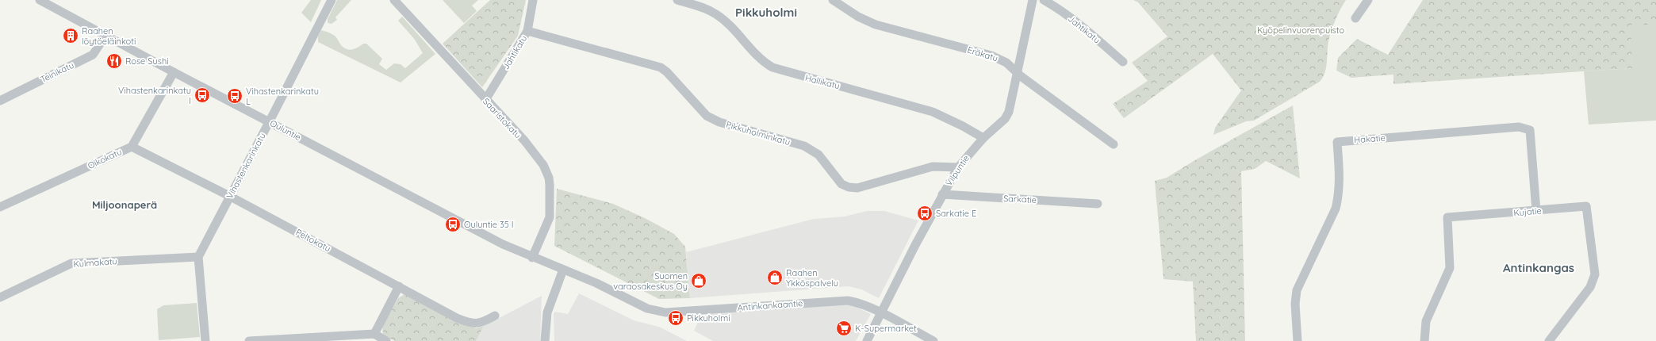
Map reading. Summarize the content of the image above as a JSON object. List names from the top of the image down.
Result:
{
  "streets": {
    "street": [
      "Jahtikatu",
      "Eräkatu",
      "Teinikatu",
      "Hallikatu",
      "Saaristokatu",
      "Ouluntie",
      "Pikkuholminkatu",
      "Hakatie",
      "Oikokatu",
      "Vihastenkarinkatu",
      "Vilpuntie",
      "Sarkatie",
      "Kujatie",
      "Peltokatu",
      "Kulmakatu",
      "Antinkankaantie"
    ]
  },
  "crossings": [
    ["Jahtikatu", "Saaristokatu"],
    ["Jahtikatu", "Pikkuholminkatu"],
    ["Eräkatu", "Vilpuntie"],
    ["Teinikatu", "Ouluntie"],
    ["Hallikatu", "Vilpuntie"],
    ["Saaristokatu", "Ouluntie"],
    ["Saaristokatu", "Antinkankaantie"],
    ["Ouluntie", "Oikokatu"],
    ["Ouluntie", "Vihastenkarinkatu"],
    ["Ouluntie", "Antinkankaantie"],
    ["Pikkuholminkatu", "Vilpuntie"],
    ["Hakatie", "Kujatie"],
    ["Oikokatu", "Peltokatu"],
    ["Vihastenkarinkatu", "Peltokatu"],
    ["Vihastenkarinkatu", "Kulmakatu"],
    ["Vilpuntie", "Sarkatie"],
    ["Vilpuntie", "Antinkankaantie"]
  ],
  "districts": ["Pikkuholmi", "Miljoonaperä", "Antinkangas"],
  "parks": ["Kyöpelinvuorenpuisto"],
  "places": {
    "building": ["Raahen löytöeläinkoti"],
    "restaurant": ["Rose Sushi"],
    "bus stop": [
      "Vihastenkarinkatu I",
      "Vihastenkarinkatu L",
      "Sarkatie E",
      "Ouluntie 35 I",
      "Pikkuholmi"
    ],
    "shop": ["Raahen Ykköspalvelu", "Suomen varaosakeskus Oy"],
    "supermarket": ["K-Supermarket"]
  }
}
